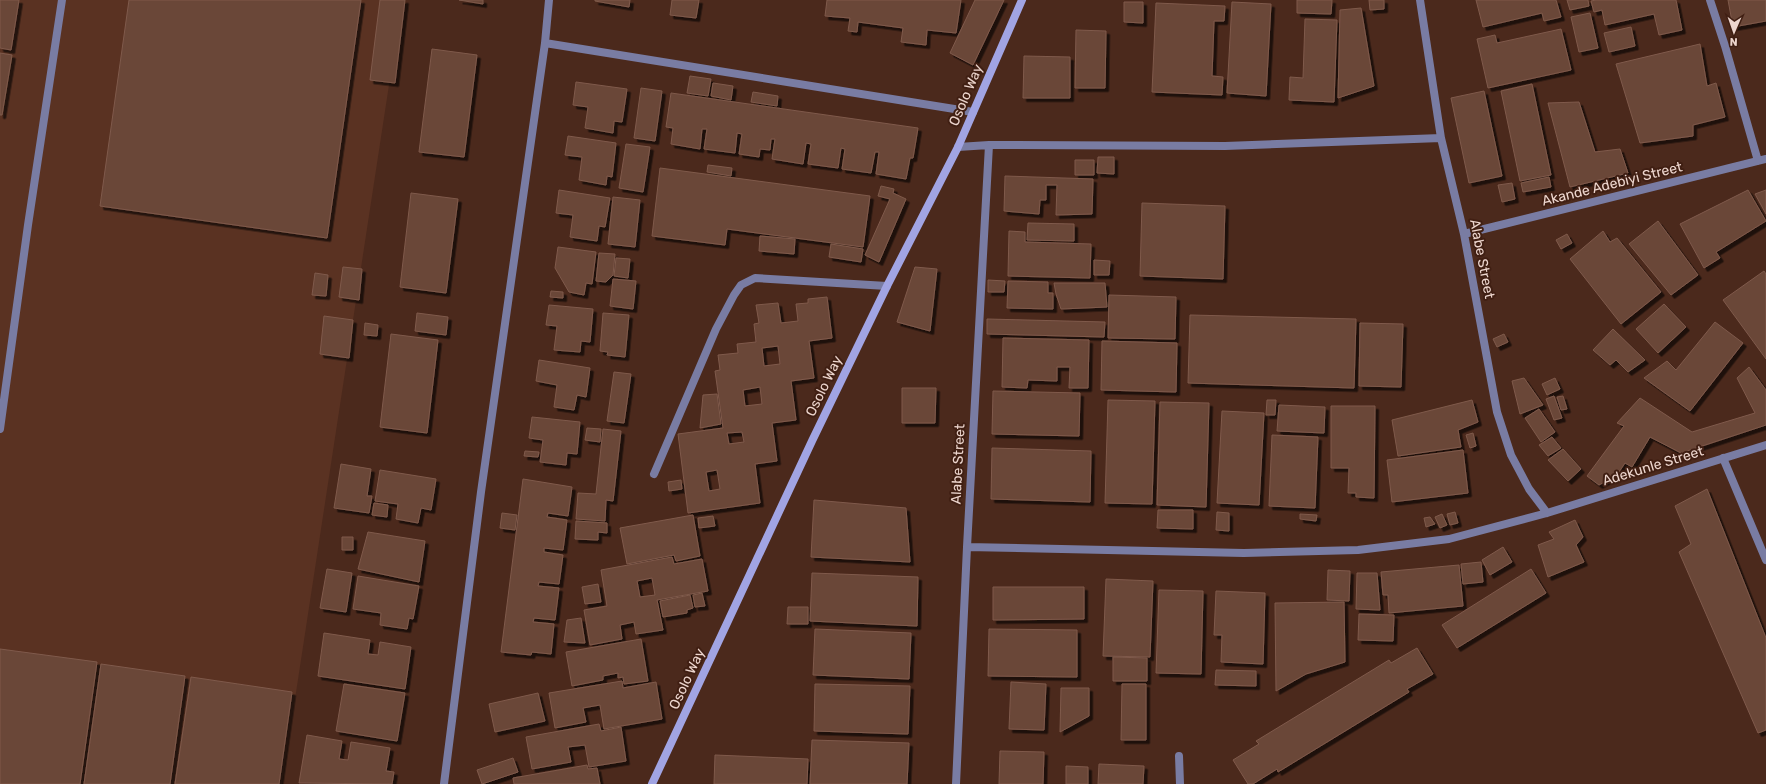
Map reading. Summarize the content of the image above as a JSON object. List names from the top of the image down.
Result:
{
  "streets": {
    "main road": ["Osolo Way"],
    "street": ["Akande Adebiyi Street", "Alabe Street", "Adekunle Street"]
  },
  "crossings": [
    ["Akande Adebiyi Street", "Alabe Street"],
    ["Alabe Street", "Adekunle Street"]
  ],
  "north": "bottom"
}
